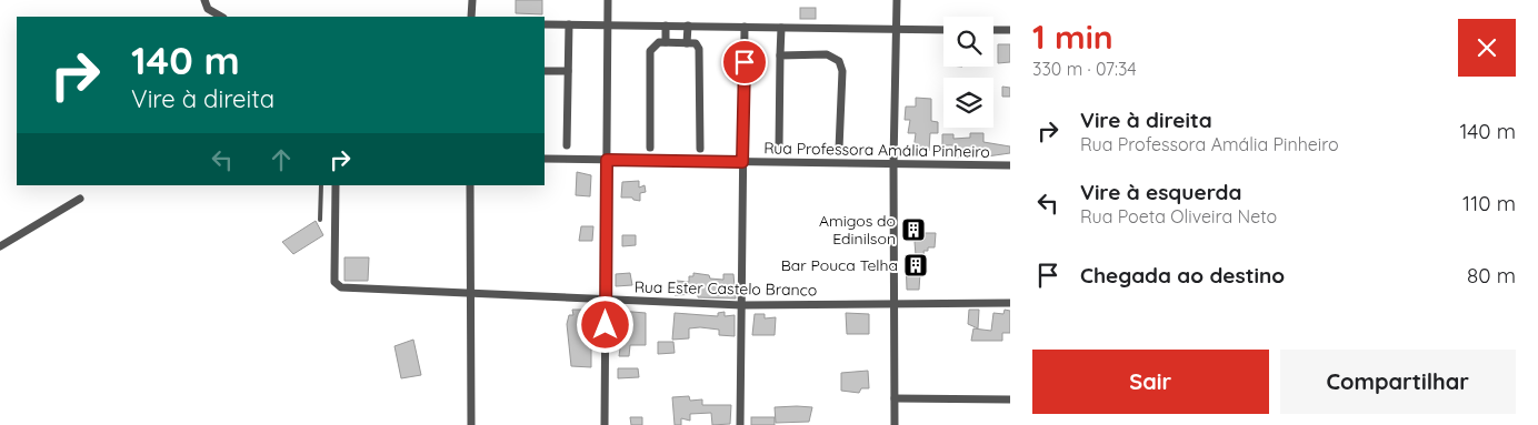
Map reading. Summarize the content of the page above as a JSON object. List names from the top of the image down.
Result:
{
  "streets": {
    "street": ["Rua Professora Amália Pinheiro", "Rua Ester Castelo Branco"]
  },
  "places": {
    "building": ["Amigos do Edinilson", "Bar Pouca Telha"]
  },
  "page": {
    "heading": ["1 min", "330 m · 07:34"],
    "turn": ["140 m", "Vire à direita"],
    "list": [
      {
        "name": "Vire à direita",
        "note": "Rua Professora Amália Pinheiro",
        "value": "140 m"
      },
      {
        "name": "Vire à esquerda",
        "note": "Rua Poeta Oliveira Neto",
        "value": "110 m"
      },
      {
        "name": "Chegada ao destino",
        "value": "80 m"
      }
    ],
    "buttons": ["Sair", "Compartilhar"]
  }
}
